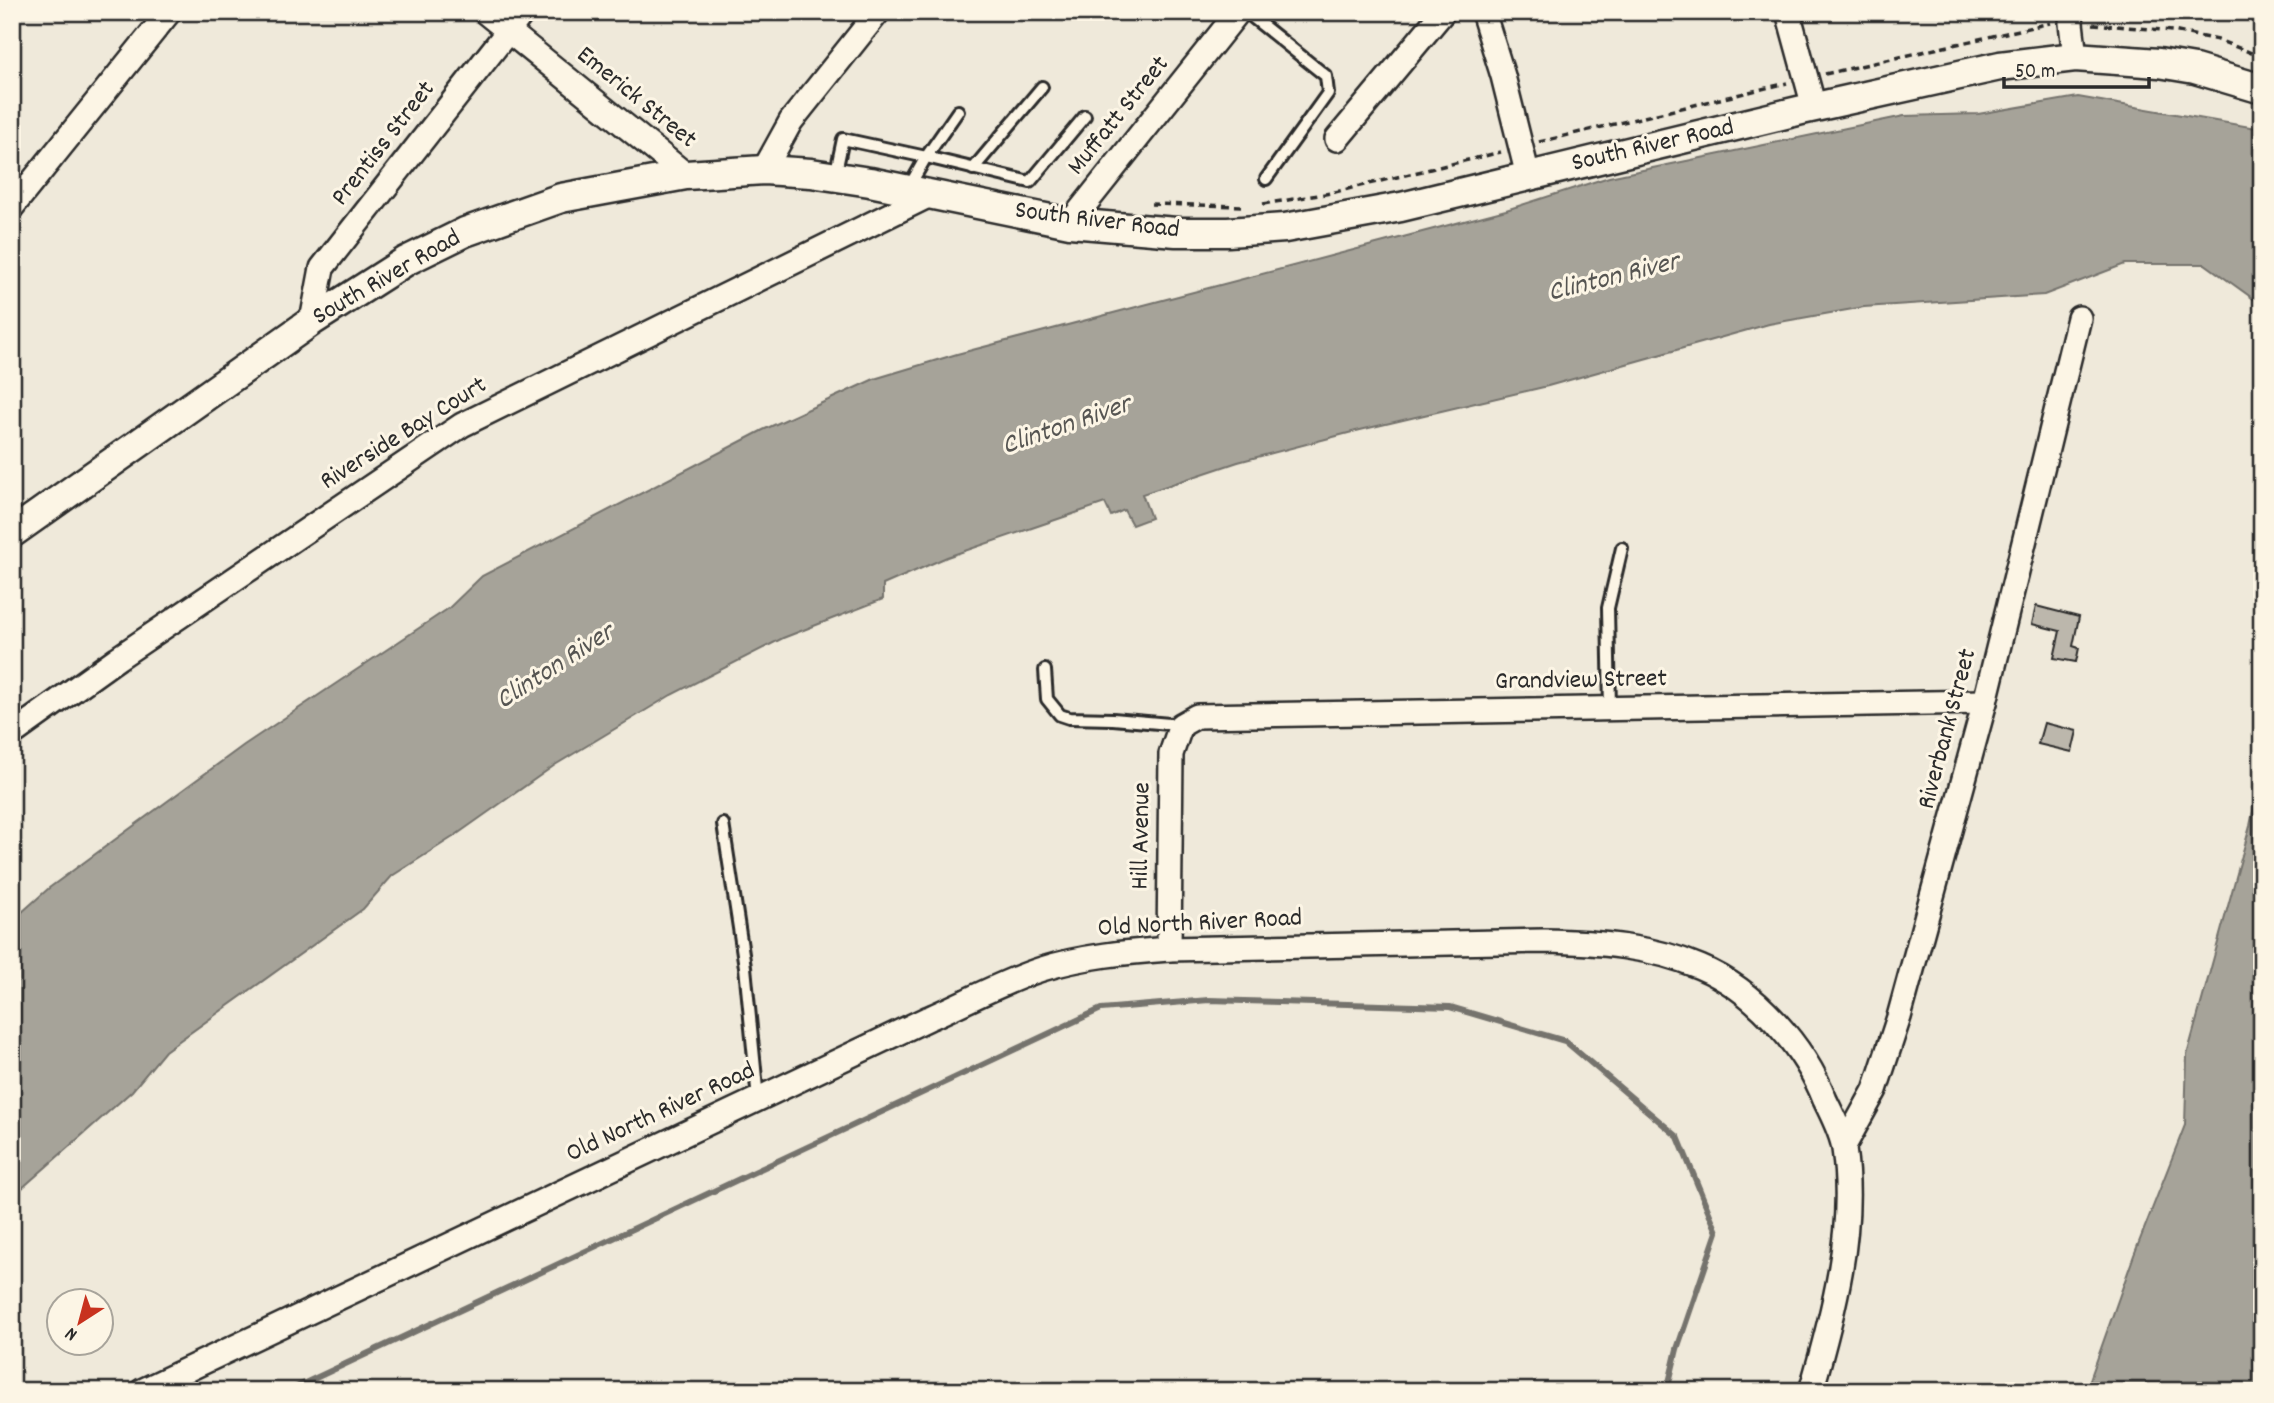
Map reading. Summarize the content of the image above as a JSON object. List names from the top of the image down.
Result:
{
  "streets": {
    "street": [
      "Emerick Street",
      "Muffatt Street",
      "Prentiss Street",
      "South River Road",
      "Riverside Bay Court",
      "Grandview Street",
      "Riverbank Street",
      "Hill Avenue",
      "Old North River Road"
    ]
  },
  "crossings": [
    ["Emerick Street", "Prentiss Street"],
    ["Emerick Street", "South River Road"],
    ["Muffatt Street", "South River Road"],
    ["Prentiss Street", "South River Road"],
    ["South River Road", "Riverside Bay Court"],
    ["Grandview Street", "Riverbank Street"],
    ["Grandview Street", "Hill Avenue"],
    ["Riverbank Street", "Old North River Road"],
    ["Hill Avenue", "Old North River Road"]
  ],
  "water": ["Clinton River"],
  "scale_bar": "50 m",
  "north": "bottom left"
}
